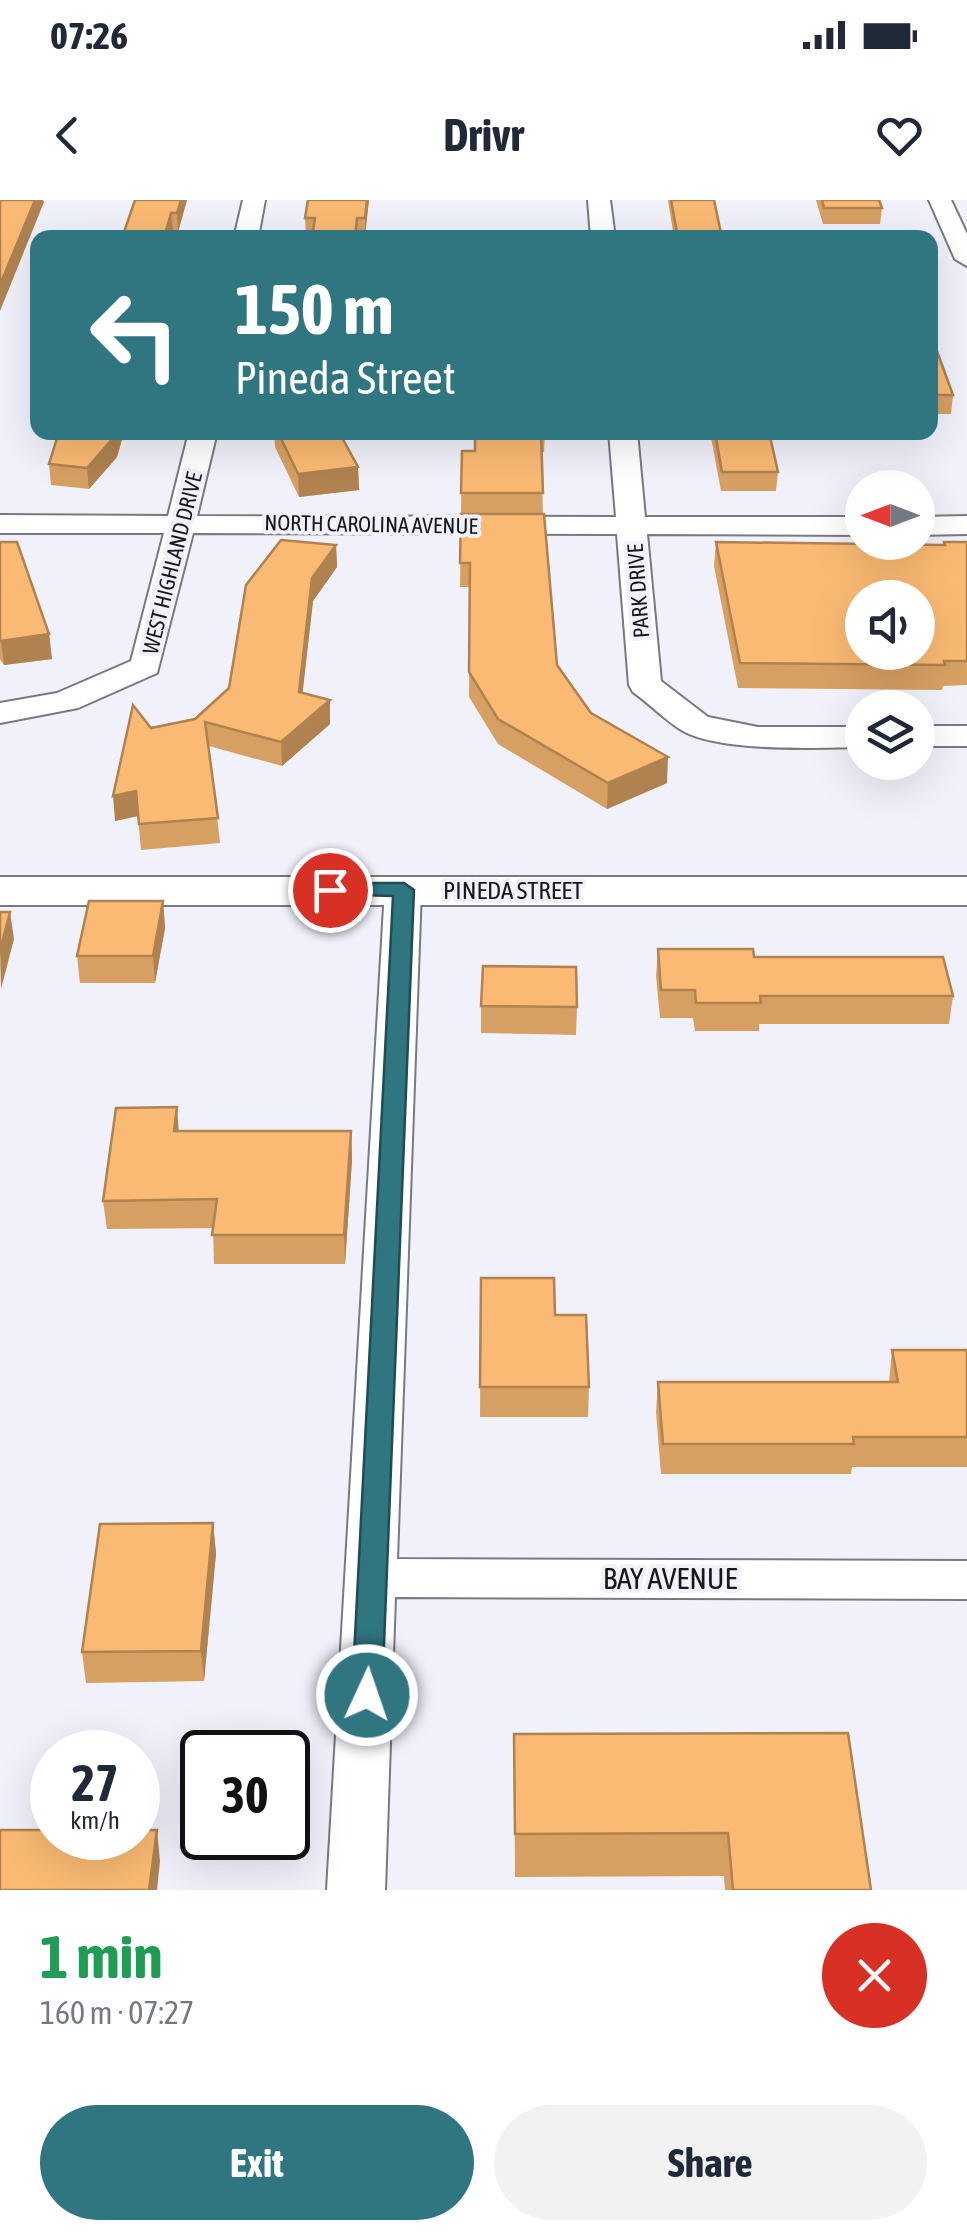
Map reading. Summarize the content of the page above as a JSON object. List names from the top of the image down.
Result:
{
  "streets": {
    "street": [
      "NORTH CAROLINA AVENUE",
      "WEST HIGHLAND DRIVE",
      "PARK DRIVE",
      "PINEDA STREET",
      "BAY AVENUE"
    ]
  },
  "crossings": [
    ["NORTH CAROLINA AVENUE", "WEST HIGHLAND DRIVE"],
    ["NORTH CAROLINA AVENUE", "PARK DRIVE"]
  ],
  "north": "left",
  "page": {
    "status": "07:26",
    "header": "Drivr",
    "turn": ["150 m", "Pineda Street"],
    "speed": "27 km/h",
    "limit": "30",
    "heading": ["1 min", "160 m · 07:27"],
    "buttons": ["Exit", "Share"]
  }
}
